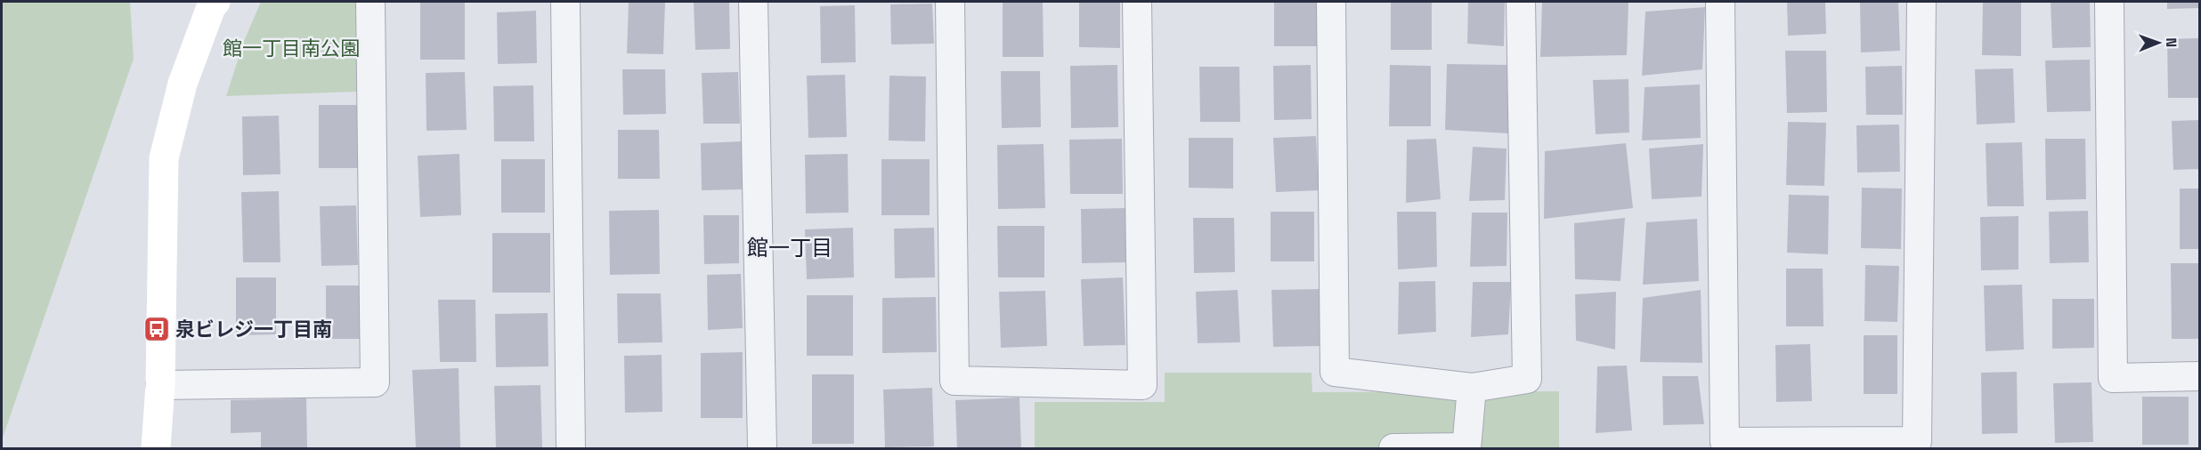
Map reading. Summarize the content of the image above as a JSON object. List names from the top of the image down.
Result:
{
  "districts": ["館一丁目"],
  "parks": ["館一丁目南公園"],
  "places": {
    "bus stop": ["泉ビレジ一丁目南"]
  },
  "north": "right"
}
